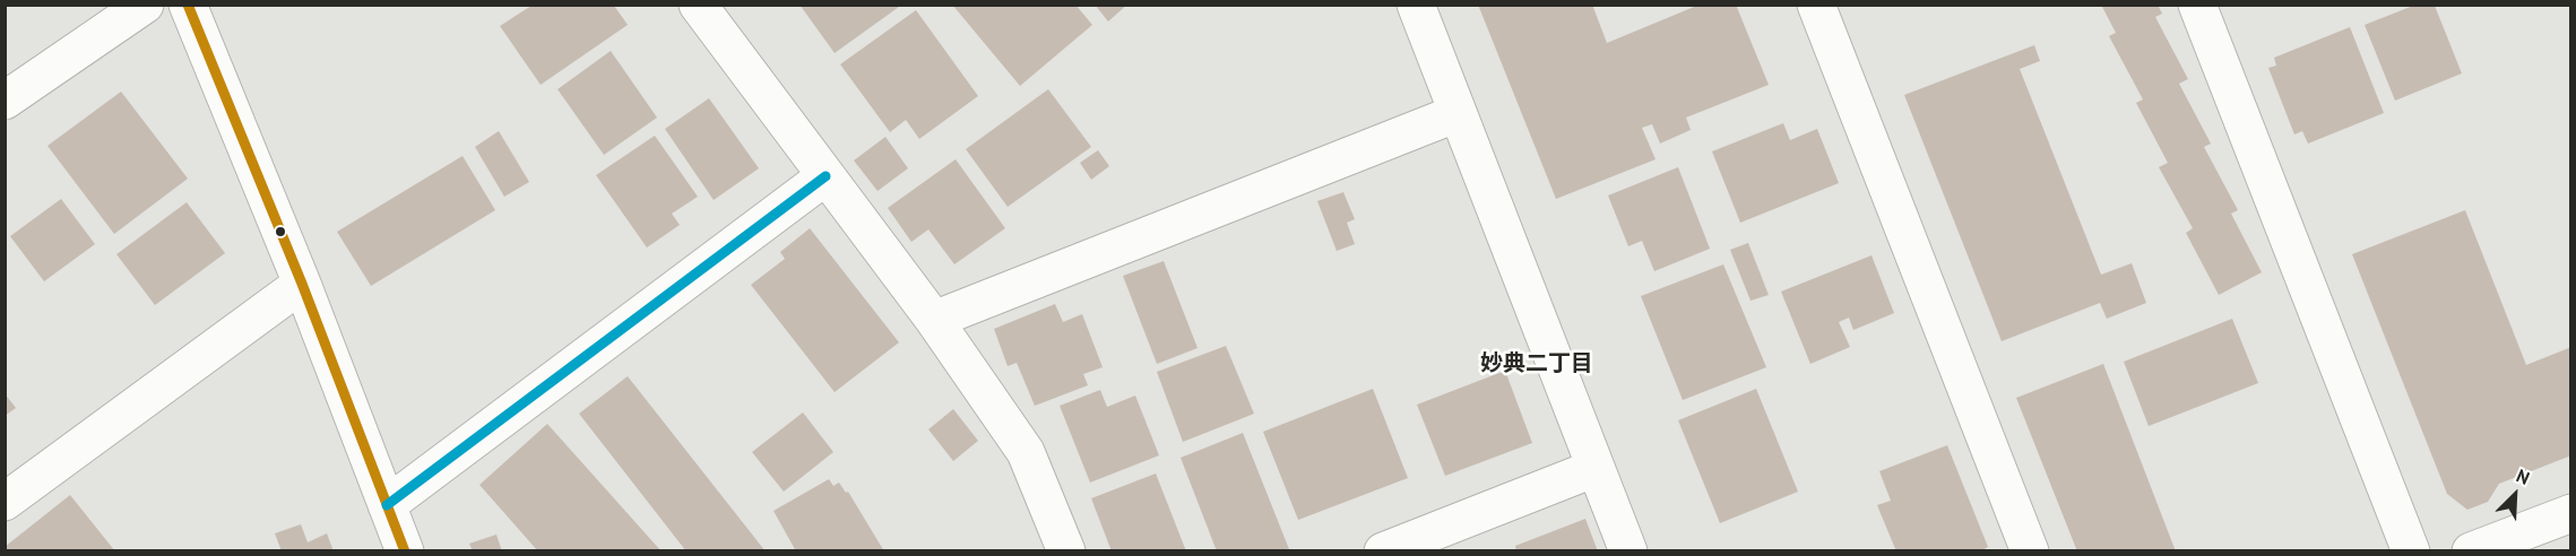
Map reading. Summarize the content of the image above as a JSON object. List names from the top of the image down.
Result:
{
  "districts": ["妙典二丁目"],
  "north": "top right"
}
